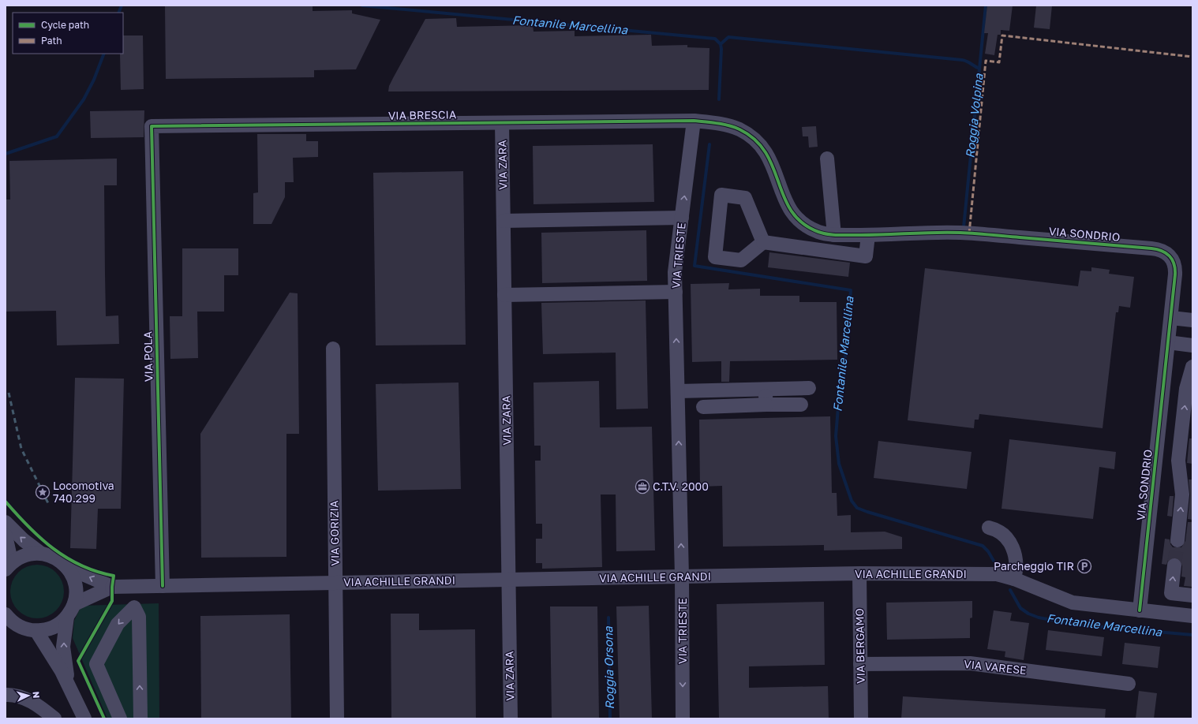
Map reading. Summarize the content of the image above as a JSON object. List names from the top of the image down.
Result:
{
  "streets": {
    "street": [
      "VIA BRESCIA",
      "VIA ZARA",
      "VIA SONDRIO",
      "VIA TRIESTE",
      "VIA POLA",
      "VIA GORIZIA",
      "VIA ACHILLE GRANDI",
      "VIA BERGAMO",
      "VIA VARESE"
    ]
  },
  "crossings": [
    ["VIA BRESCIA", "VIA ZARA"],
    ["VIA BRESCIA", "VIA SONDRIO"],
    ["VIA BRESCIA", "VIA TRIESTE"],
    ["VIA BRESCIA", "VIA POLA"],
    ["VIA ZARA", "VIA ACHILLE GRANDI"],
    ["VIA SONDRIO", "VIA TRIESTE"],
    ["VIA SONDRIO", "VIA ACHILLE GRANDI"],
    ["VIA TRIESTE", "VIA ACHILLE GRANDI"],
    ["VIA POLA", "VIA ACHILLE GRANDI"],
    ["VIA GORIZIA", "VIA ACHILLE GRANDI"],
    ["VIA ACHILLE GRANDI", "VIA BERGAMO"],
    ["VIA BERGAMO", "VIA VARESE"]
  ],
  "water": ["Fontanile Marcellina", "Roggia Volpina", "Roggia Orsona"],
  "places": {
    "office": ["C.T.V. 2000"],
    "place": ["Locomotiva 740.299"],
    "parking": ["Parcheggio TIR"]
  },
  "legend": ["Cycle path", "Path"],
  "north": "right"
}
